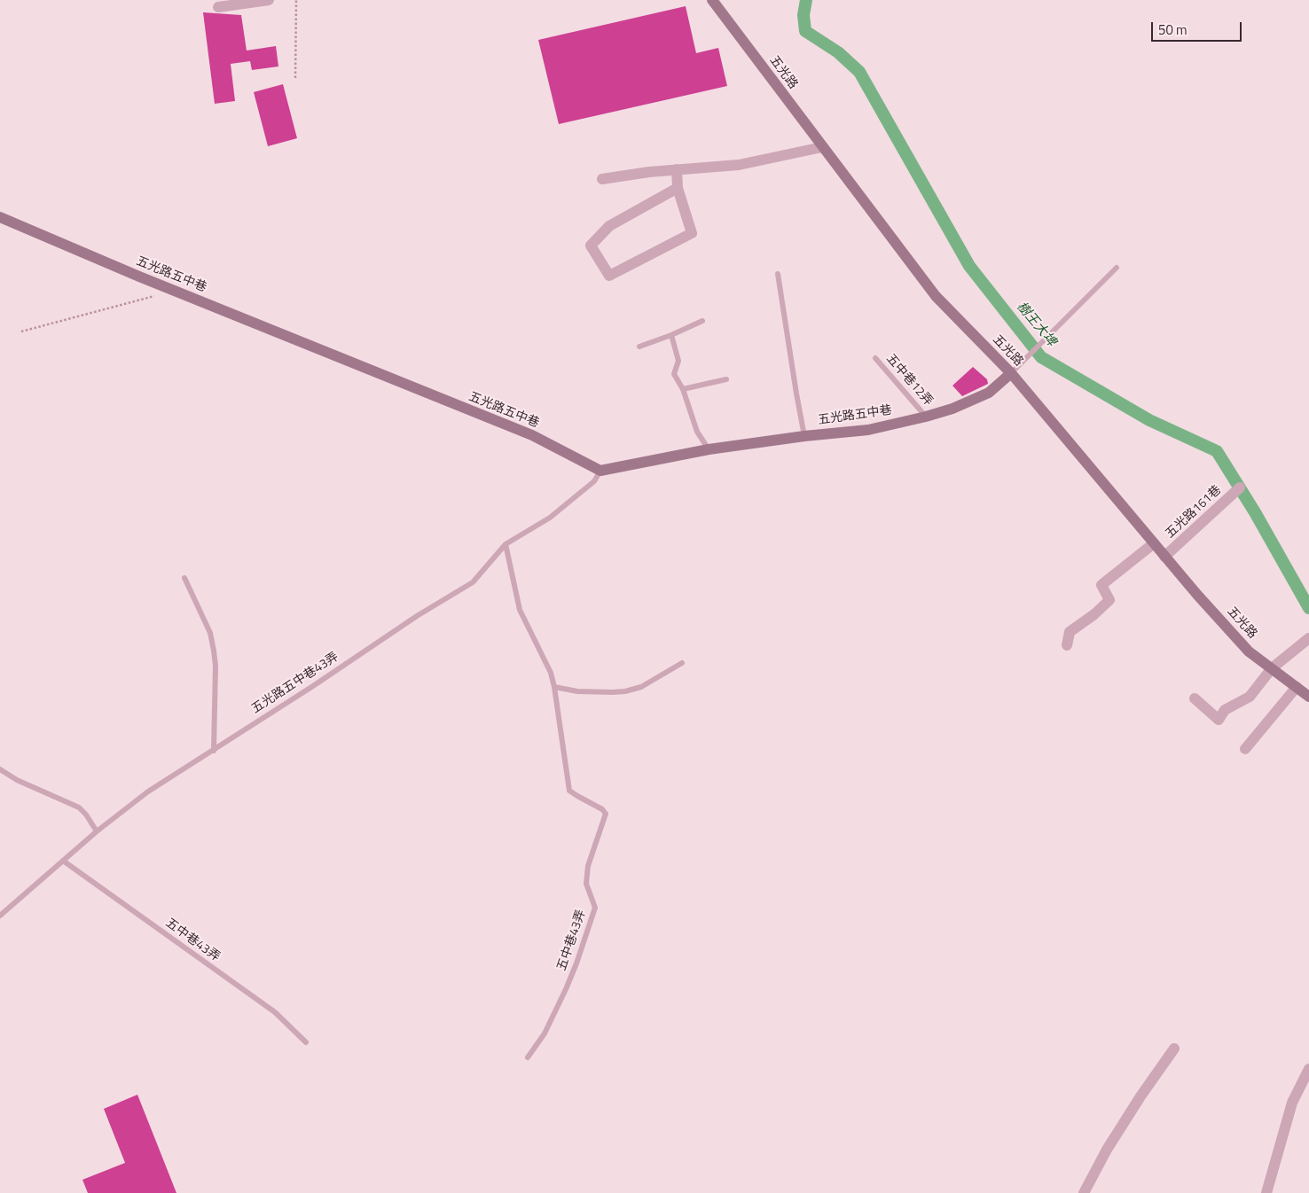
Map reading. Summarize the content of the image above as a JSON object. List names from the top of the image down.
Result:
{
  "streets": {
    "street": ["五光路", "五光路五中巷", "五光路161巷"],
    "lane": ["五中巷12弄", "五光路五中巷43弄", "五中巷43弄"]
  },
  "crossings": [
    ["五光路", "五光路五中巷"],
    ["五光路", "五光路161巷"],
    ["五光路五中巷", "五中巷12弄"],
    ["五光路五中巷", "五光路五中巷43弄"],
    ["五光路五中巷43弄", "五中巷43弄"]
  ],
  "water": ["樹王大埤"],
  "scale_bar": "50 m"
}
